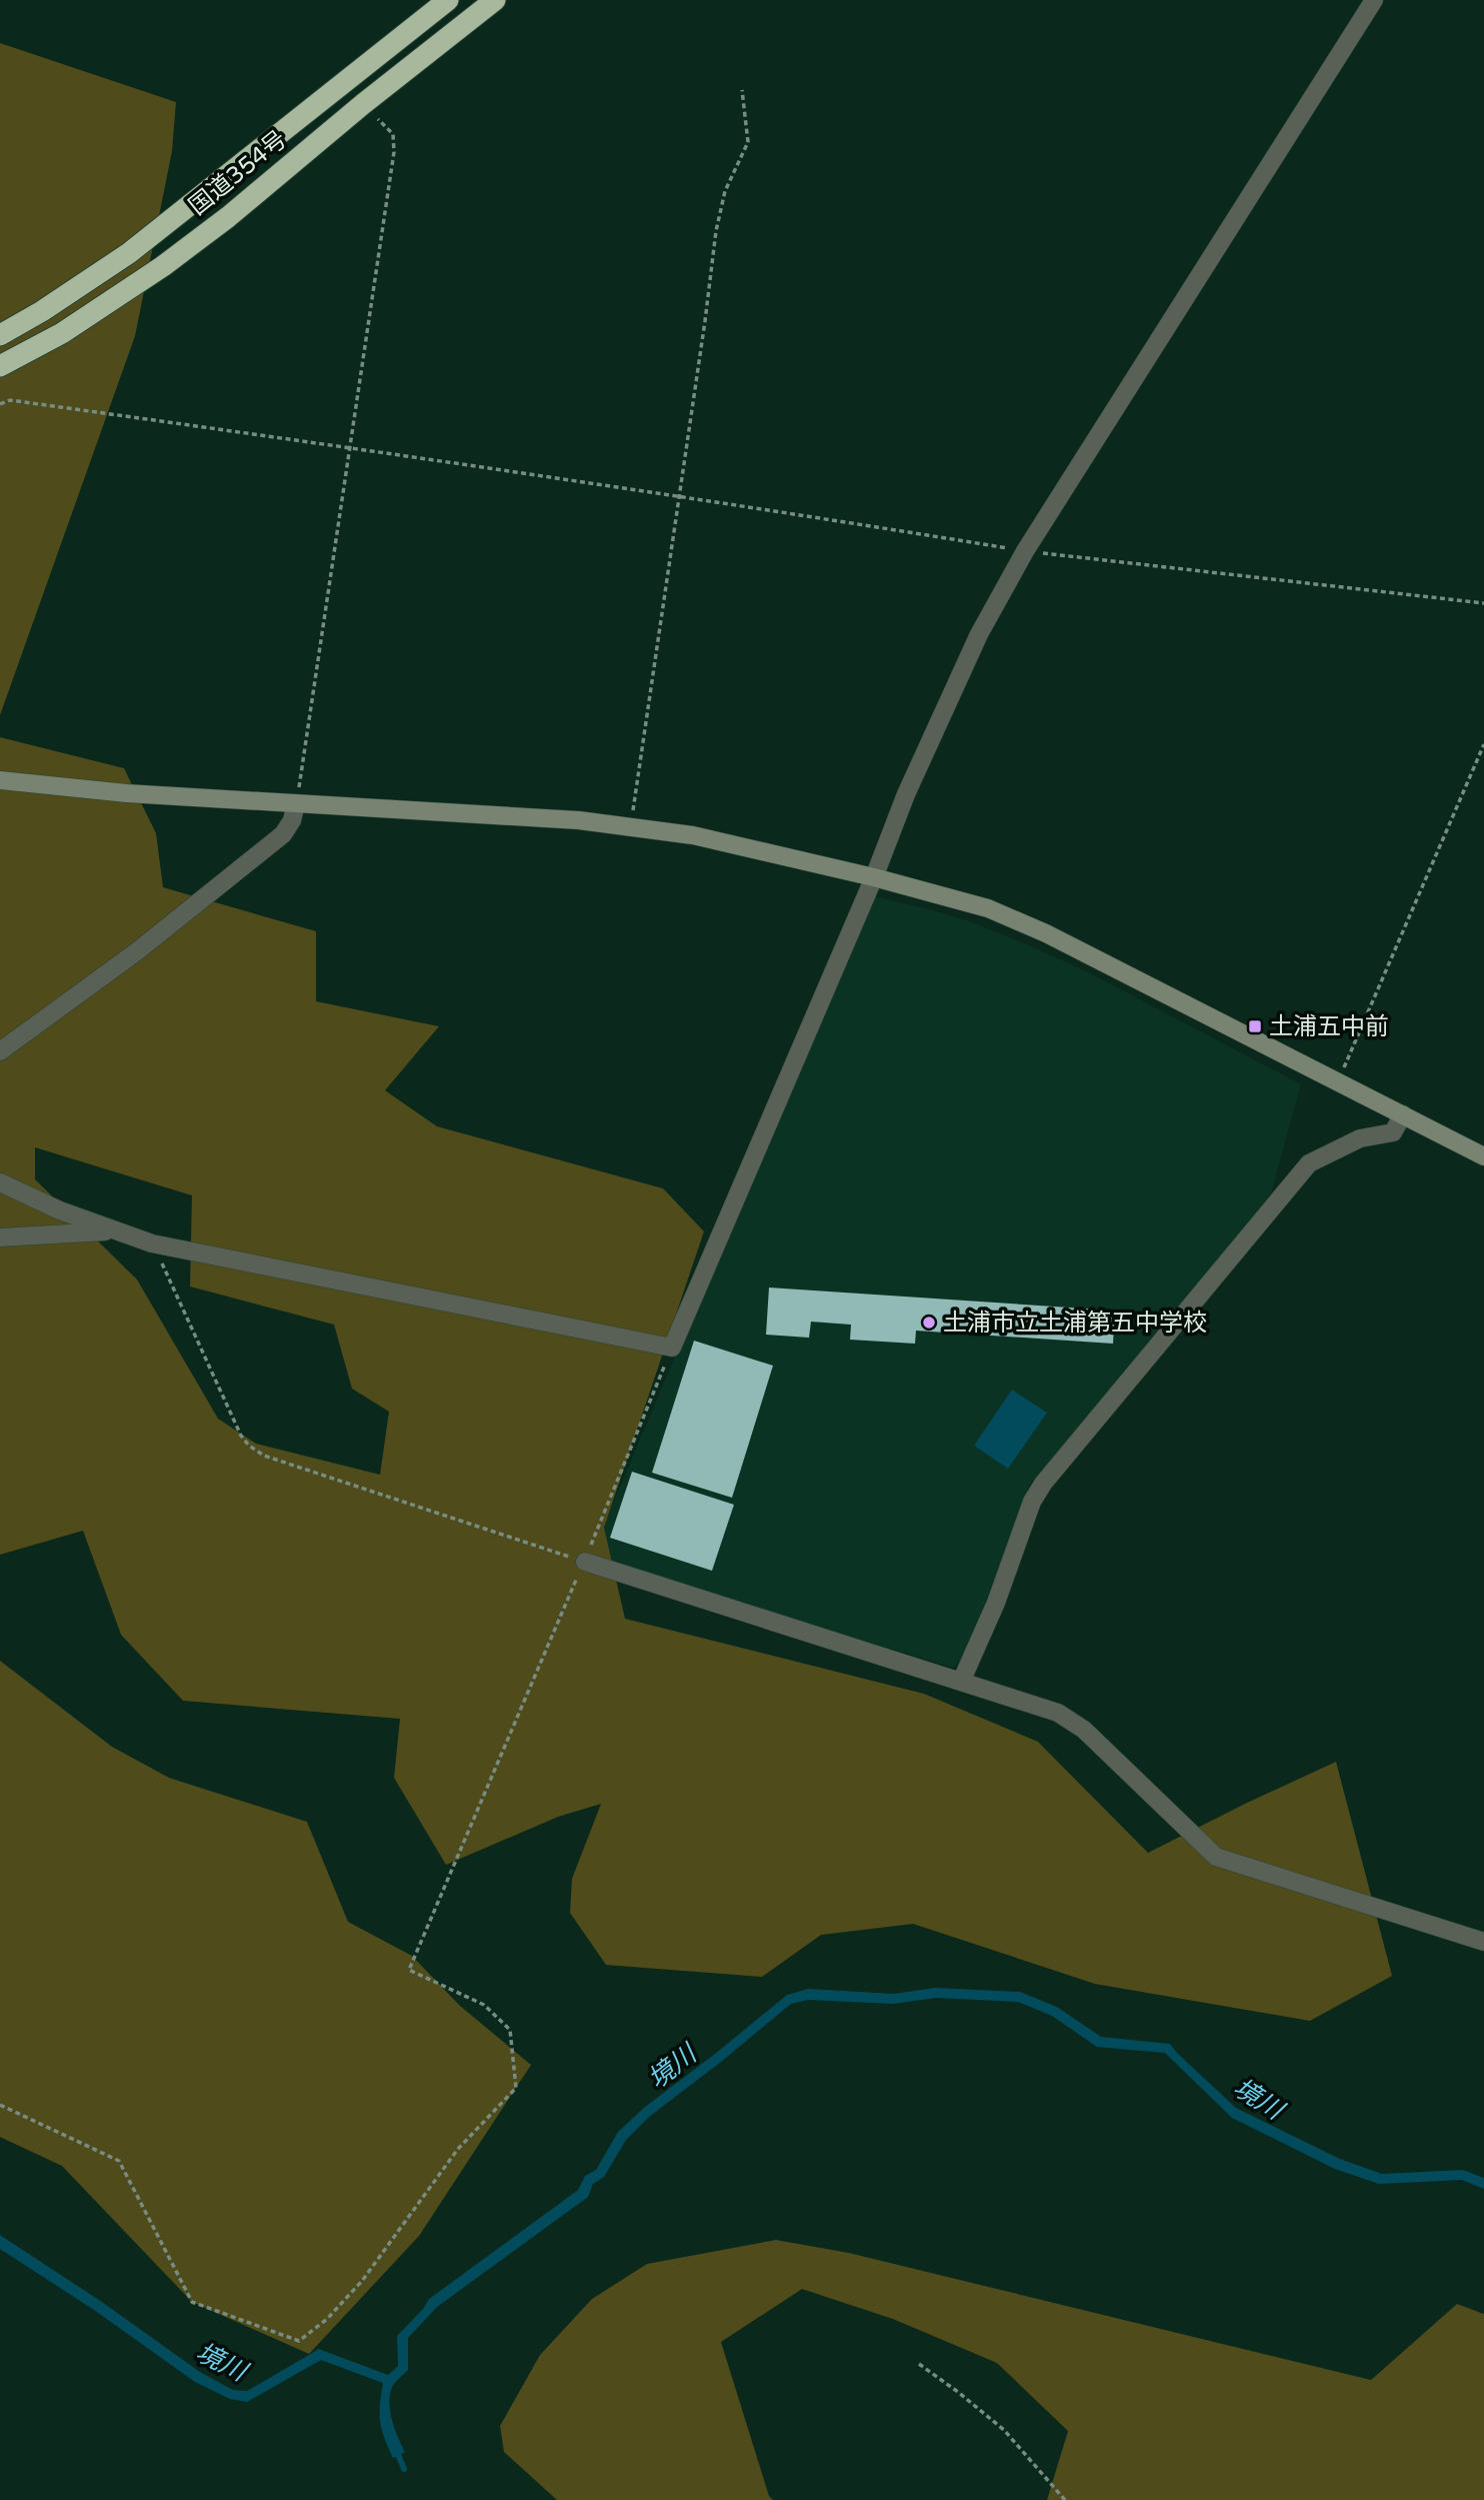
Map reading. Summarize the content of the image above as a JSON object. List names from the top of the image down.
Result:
{
  "streets": {
    "highway": ["国道354号"]
  },
  "water": ["境川"],
  "places": {
    "transit": ["土浦五中前"],
    "other": ["土浦市立土浦第五中学校"]
  }
}
